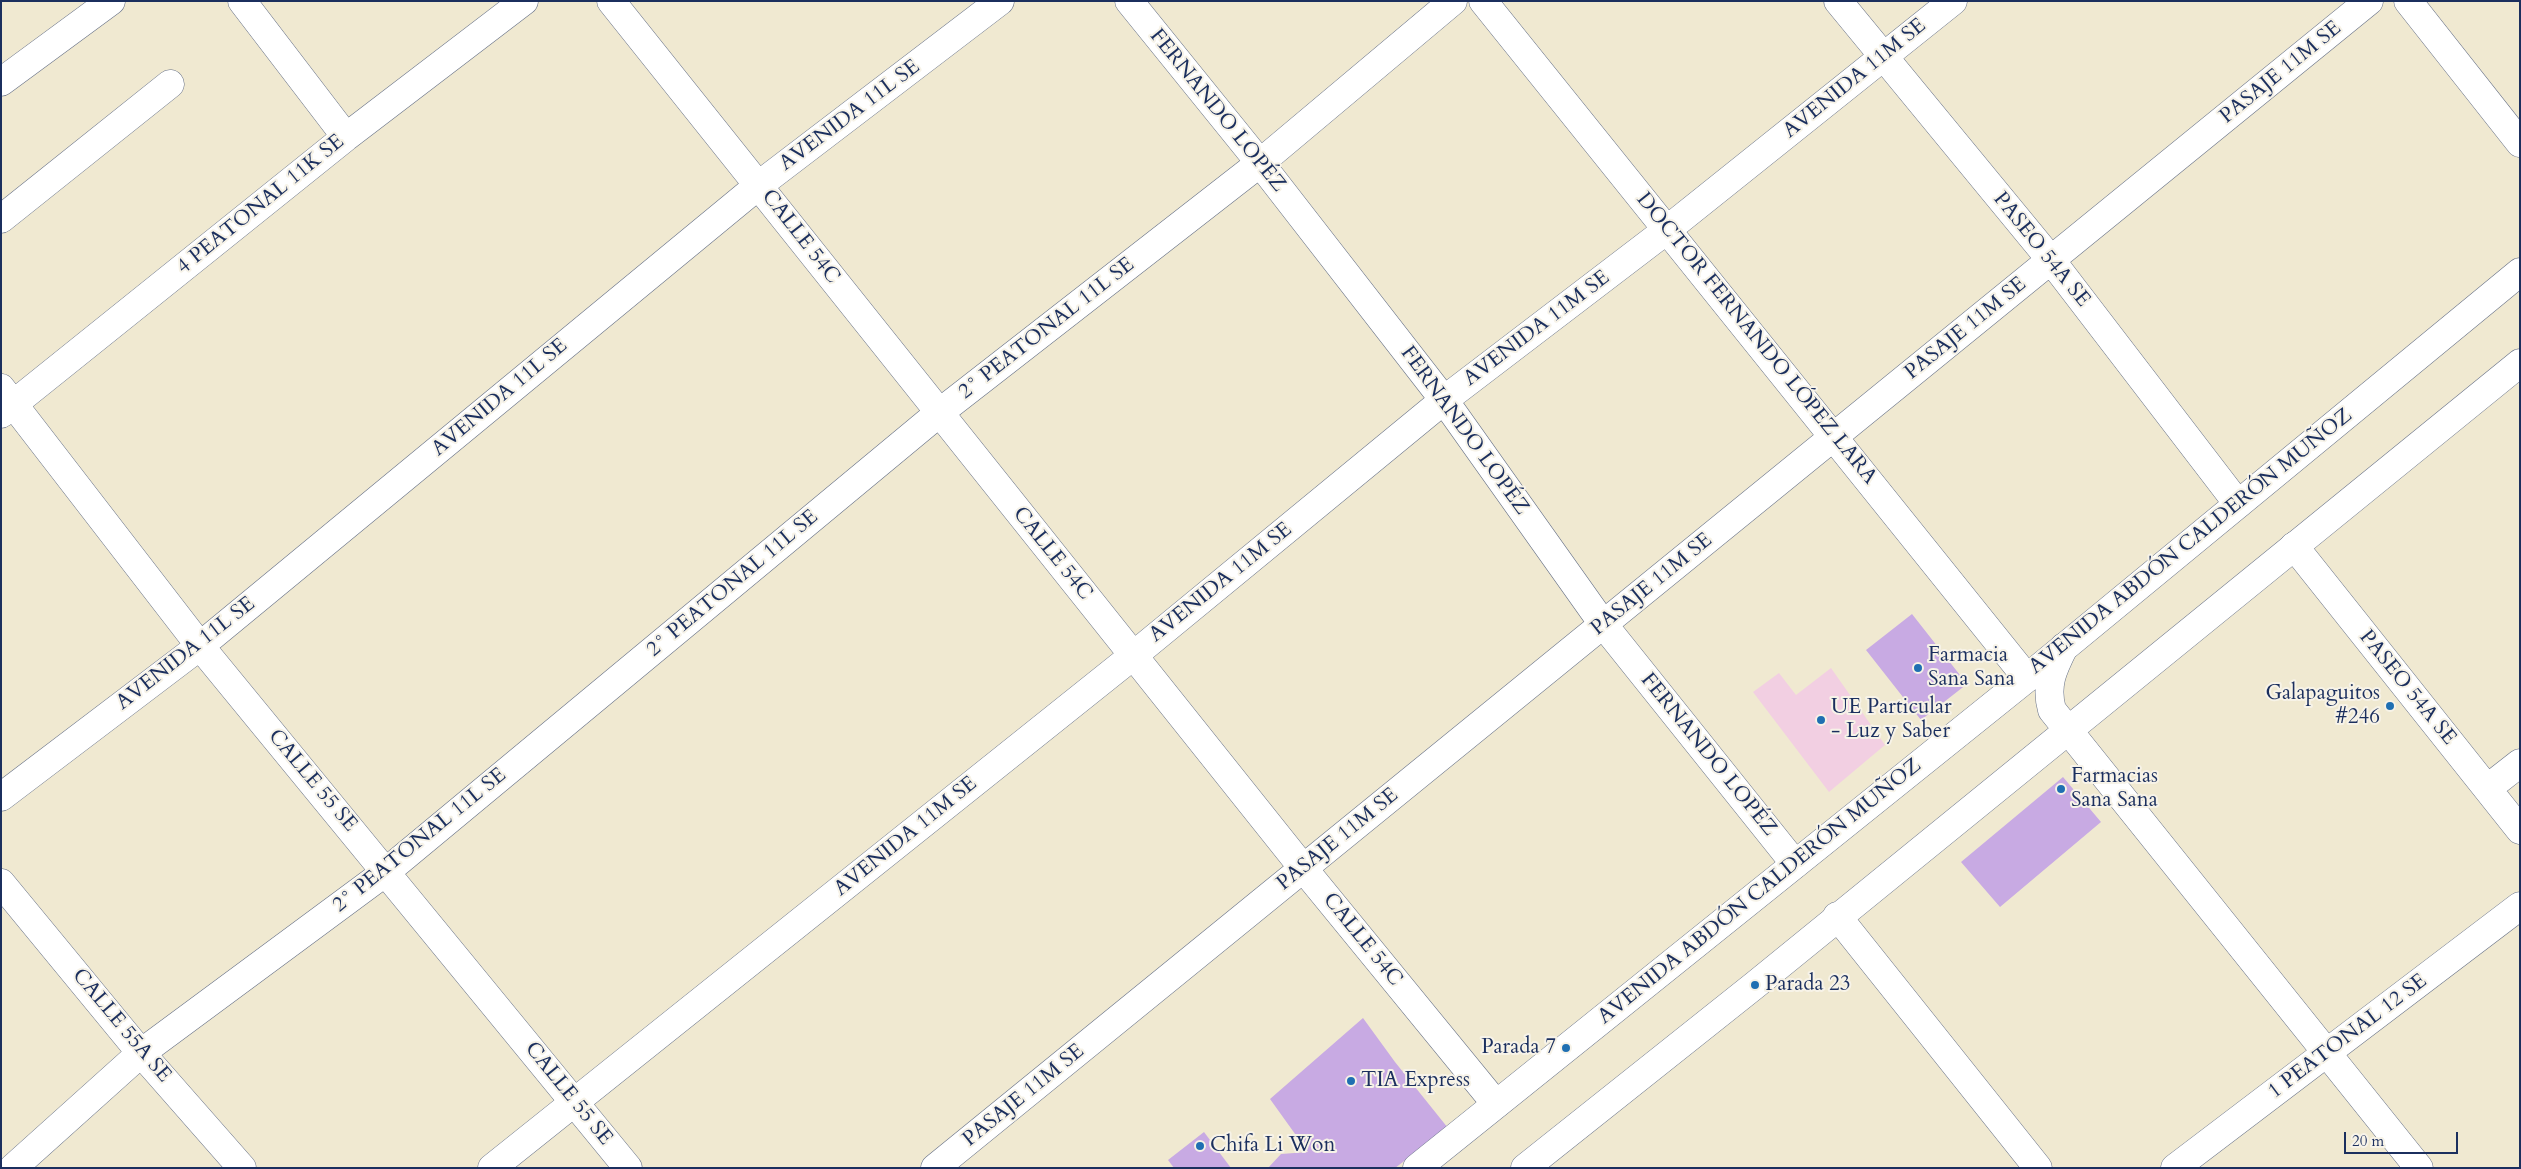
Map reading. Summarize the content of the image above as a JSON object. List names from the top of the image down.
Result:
{
  "streets": {
    "street": [
      "PASAJE 11M SE",
      "AVENIDA 11M SE",
      "FERNANDO LOPÉZ",
      "AVENIDA 11L SE",
      "4 PEATONAL 11K SE",
      "CALLE 54C",
      "PASEO 54A SE",
      "2° PEATONAL 11L SE",
      "DOCTOR FERNANDO LÓPEZ LARA",
      "AVENIDA ABDÓN CALDERÓN MUÑOZ",
      "CALLE 55 SE",
      "CALLE 55A SE",
      "1 PEATONAL 12 SE"
    ]
  },
  "crossings": [
    ["PASAJE 11M SE", "FERNANDO LOPÉZ"],
    ["PASAJE 11M SE", "CALLE 54C"],
    ["PASAJE 11M SE", "PASEO 54A SE"],
    ["PASAJE 11M SE", "DOCTOR FERNANDO LÓPEZ LARA"],
    ["AVENIDA 11M SE", "FERNANDO LOPÉZ"],
    ["AVENIDA 11M SE", "CALLE 54C"],
    ["AVENIDA 11M SE", "PASEO 54A SE"],
    ["AVENIDA 11M SE", "DOCTOR FERNANDO LÓPEZ LARA"],
    ["AVENIDA 11M SE", "CALLE 55 SE"],
    ["FERNANDO LOPÉZ", "2° PEATONAL 11L SE"],
    ["FERNANDO LOPÉZ", "AVENIDA ABDÓN CALDERÓN MUÑOZ"],
    ["AVENIDA 11L SE", "CALLE 54C"],
    ["AVENIDA 11L SE", "CALLE 55 SE"],
    ["4 PEATONAL 11K SE", "CALLE 55 SE"],
    ["CALLE 54C", "2° PEATONAL 11L SE"],
    ["CALLE 54C", "AVENIDA ABDÓN CALDERÓN MUÑOZ"],
    ["PASEO 54A SE", "AVENIDA ABDÓN CALDERÓN MUÑOZ"],
    ["2° PEATONAL 11L SE", "CALLE 55 SE"],
    ["2° PEATONAL 11L SE", "CALLE 55A SE"],
    ["DOCTOR FERNANDO LÓPEZ LARA", "AVENIDA ABDÓN CALDERÓN MUÑOZ"]
  ],
  "places": [
    "Farmacia Sana Sana",
    "Galapaguitos #246",
    "UE Particular - Luz y Saber",
    "Farmacias Sana Sana",
    "Parada 23",
    "Parada 7",
    "TIA Express",
    "Chifa Li Won"
  ],
  "scale_bar": "20 m"
}
